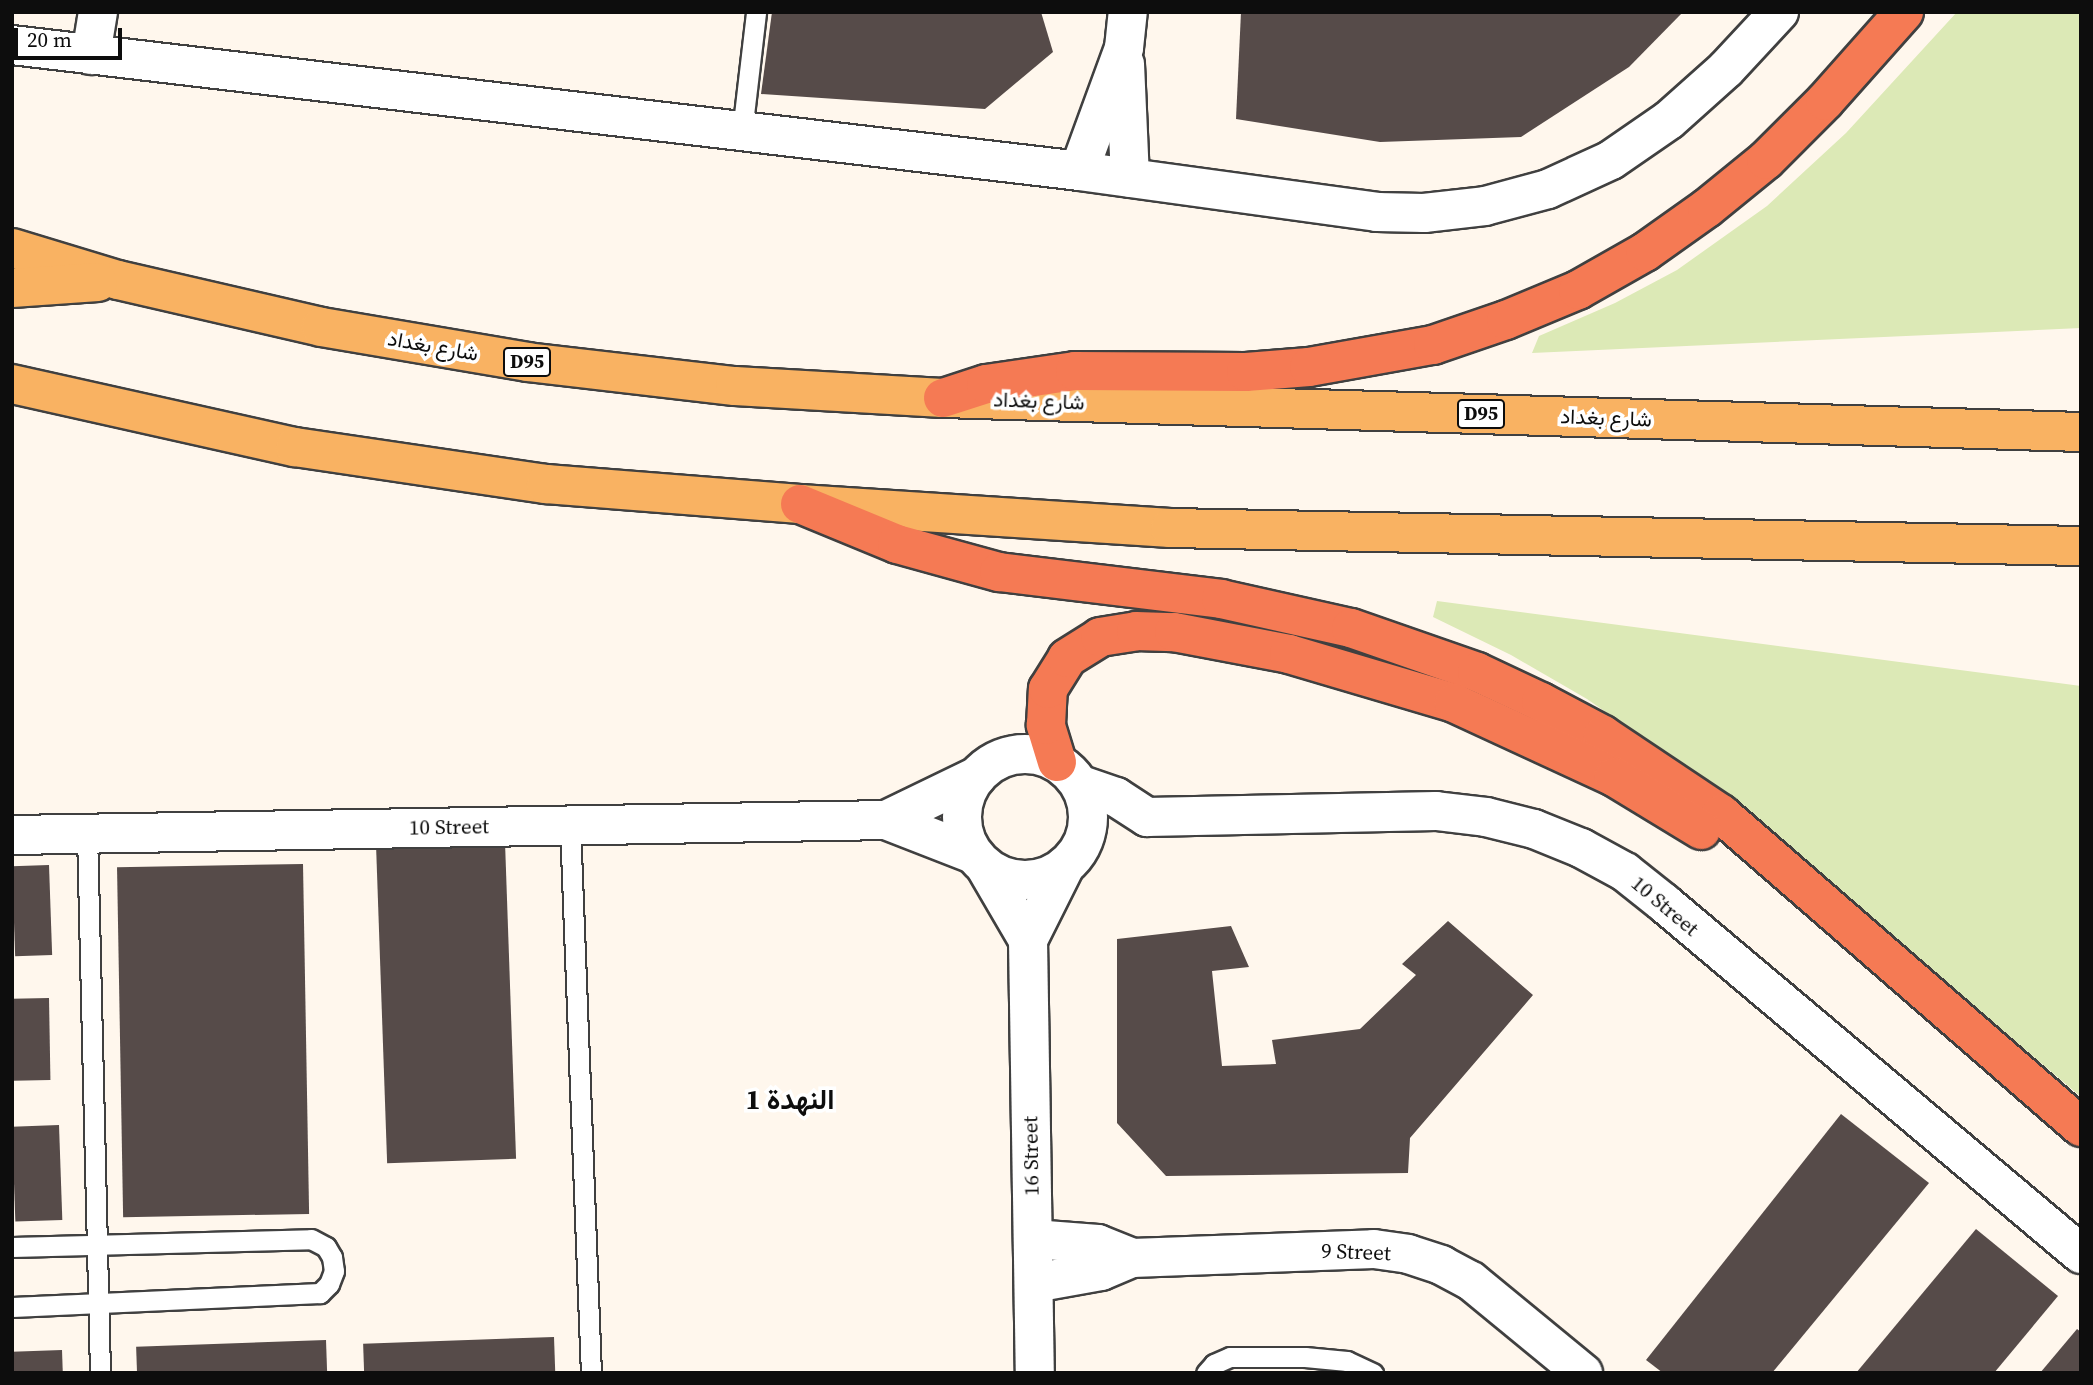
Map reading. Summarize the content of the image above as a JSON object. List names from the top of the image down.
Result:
{
  "streets": {
    "main road": ["شارع بغداد", "D95"],
    "street": ["10 Street", "16 Street", "9 Street"]
  },
  "districts": ["النهدة 1"],
  "scale_bar": "20 m"
}
